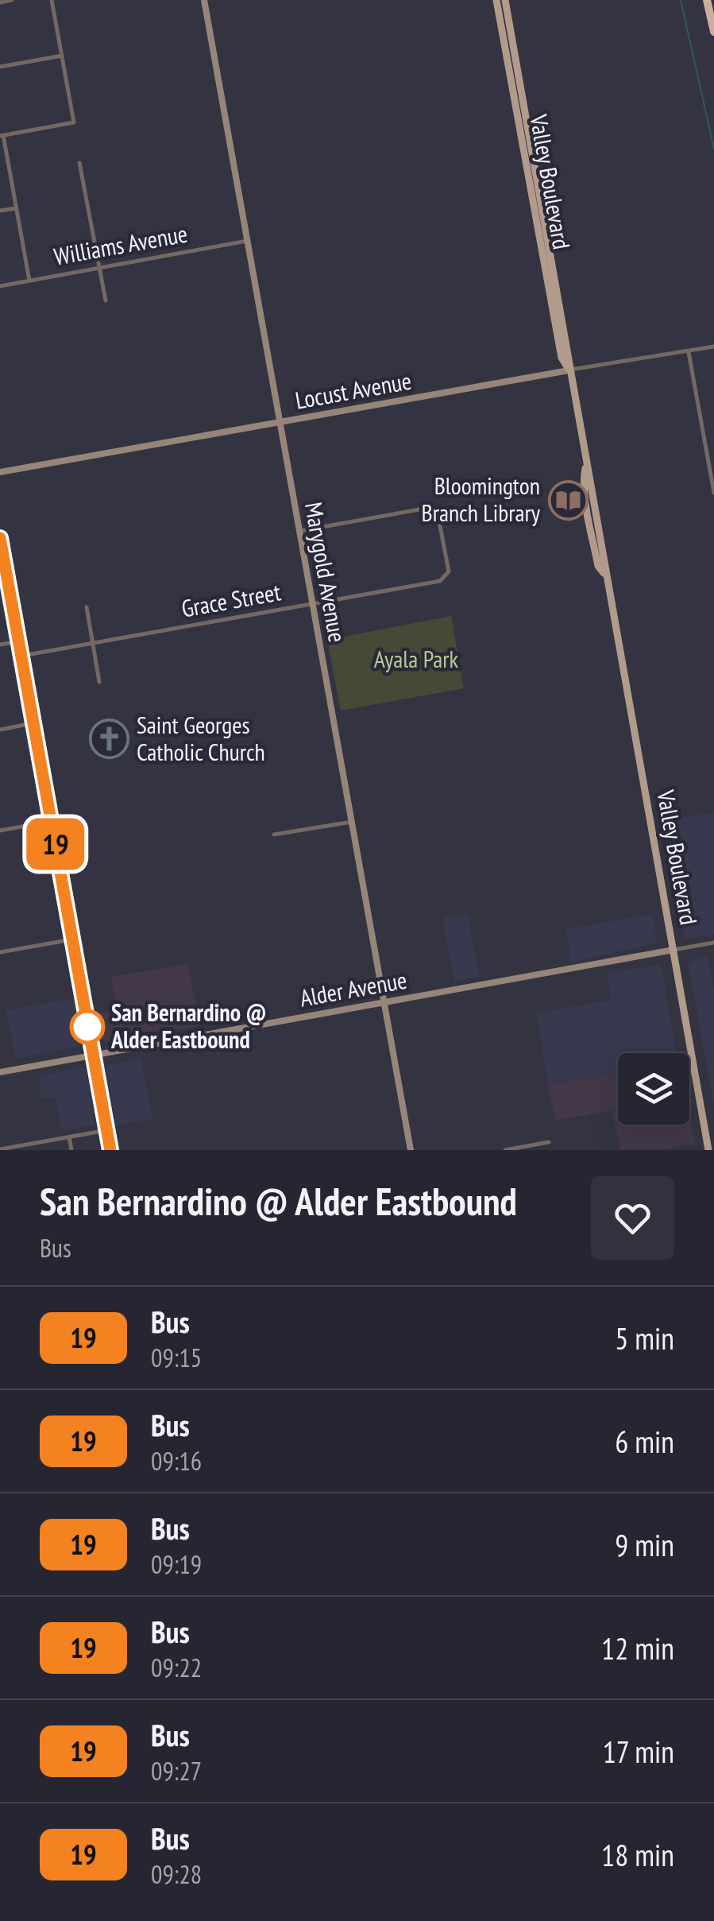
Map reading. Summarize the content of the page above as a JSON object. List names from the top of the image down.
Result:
{
  "streets": {
    "main road": ["Valley Boulevard"],
    "street": [
      "Williams Avenue",
      "Locust Avenue",
      "Marygold Avenue",
      "Grace Street",
      "Alder Avenue"
    ]
  },
  "crossings": [
    ["Valley Boulevard", "Locust Avenue"],
    ["Valley Boulevard", "Alder Avenue"],
    ["Williams Avenue", "Marygold Avenue"],
    ["Locust Avenue", "Marygold Avenue"],
    ["Marygold Avenue", "Grace Street"],
    ["Marygold Avenue", "Alder Avenue"]
  ],
  "parks": ["Ayala Park"],
  "places": {
    "library": ["Bloomington Branch Library"],
    "church": ["Saint Georges Catholic Church"],
    "other": ["San Bernardino @ Alder Eastbound"]
  },
  "lines": ["bus line 19"],
  "page": {
    "on_map": "19",
    "heading": ["San Bernardino @ Alder Eastbound", "Bus"],
    "list": [
      {
        "mark": "19",
        "name": "Bus",
        "note": "09:15",
        "value": "5 min"
      },
      {
        "mark": "19",
        "name": "Bus",
        "note": "09:16",
        "value": "6 min"
      },
      {
        "mark": "19",
        "name": "Bus",
        "note": "09:19",
        "value": "9 min"
      },
      {
        "mark": "19",
        "name": "Bus",
        "note": "09:22",
        "value": "12 min"
      },
      {
        "mark": "19",
        "name": "Bus",
        "note": "09:27",
        "value": "17 min"
      },
      {
        "mark": "19",
        "name": "Bus",
        "note": "09:28",
        "value": "18 min"
      }
    ]
  }
}
